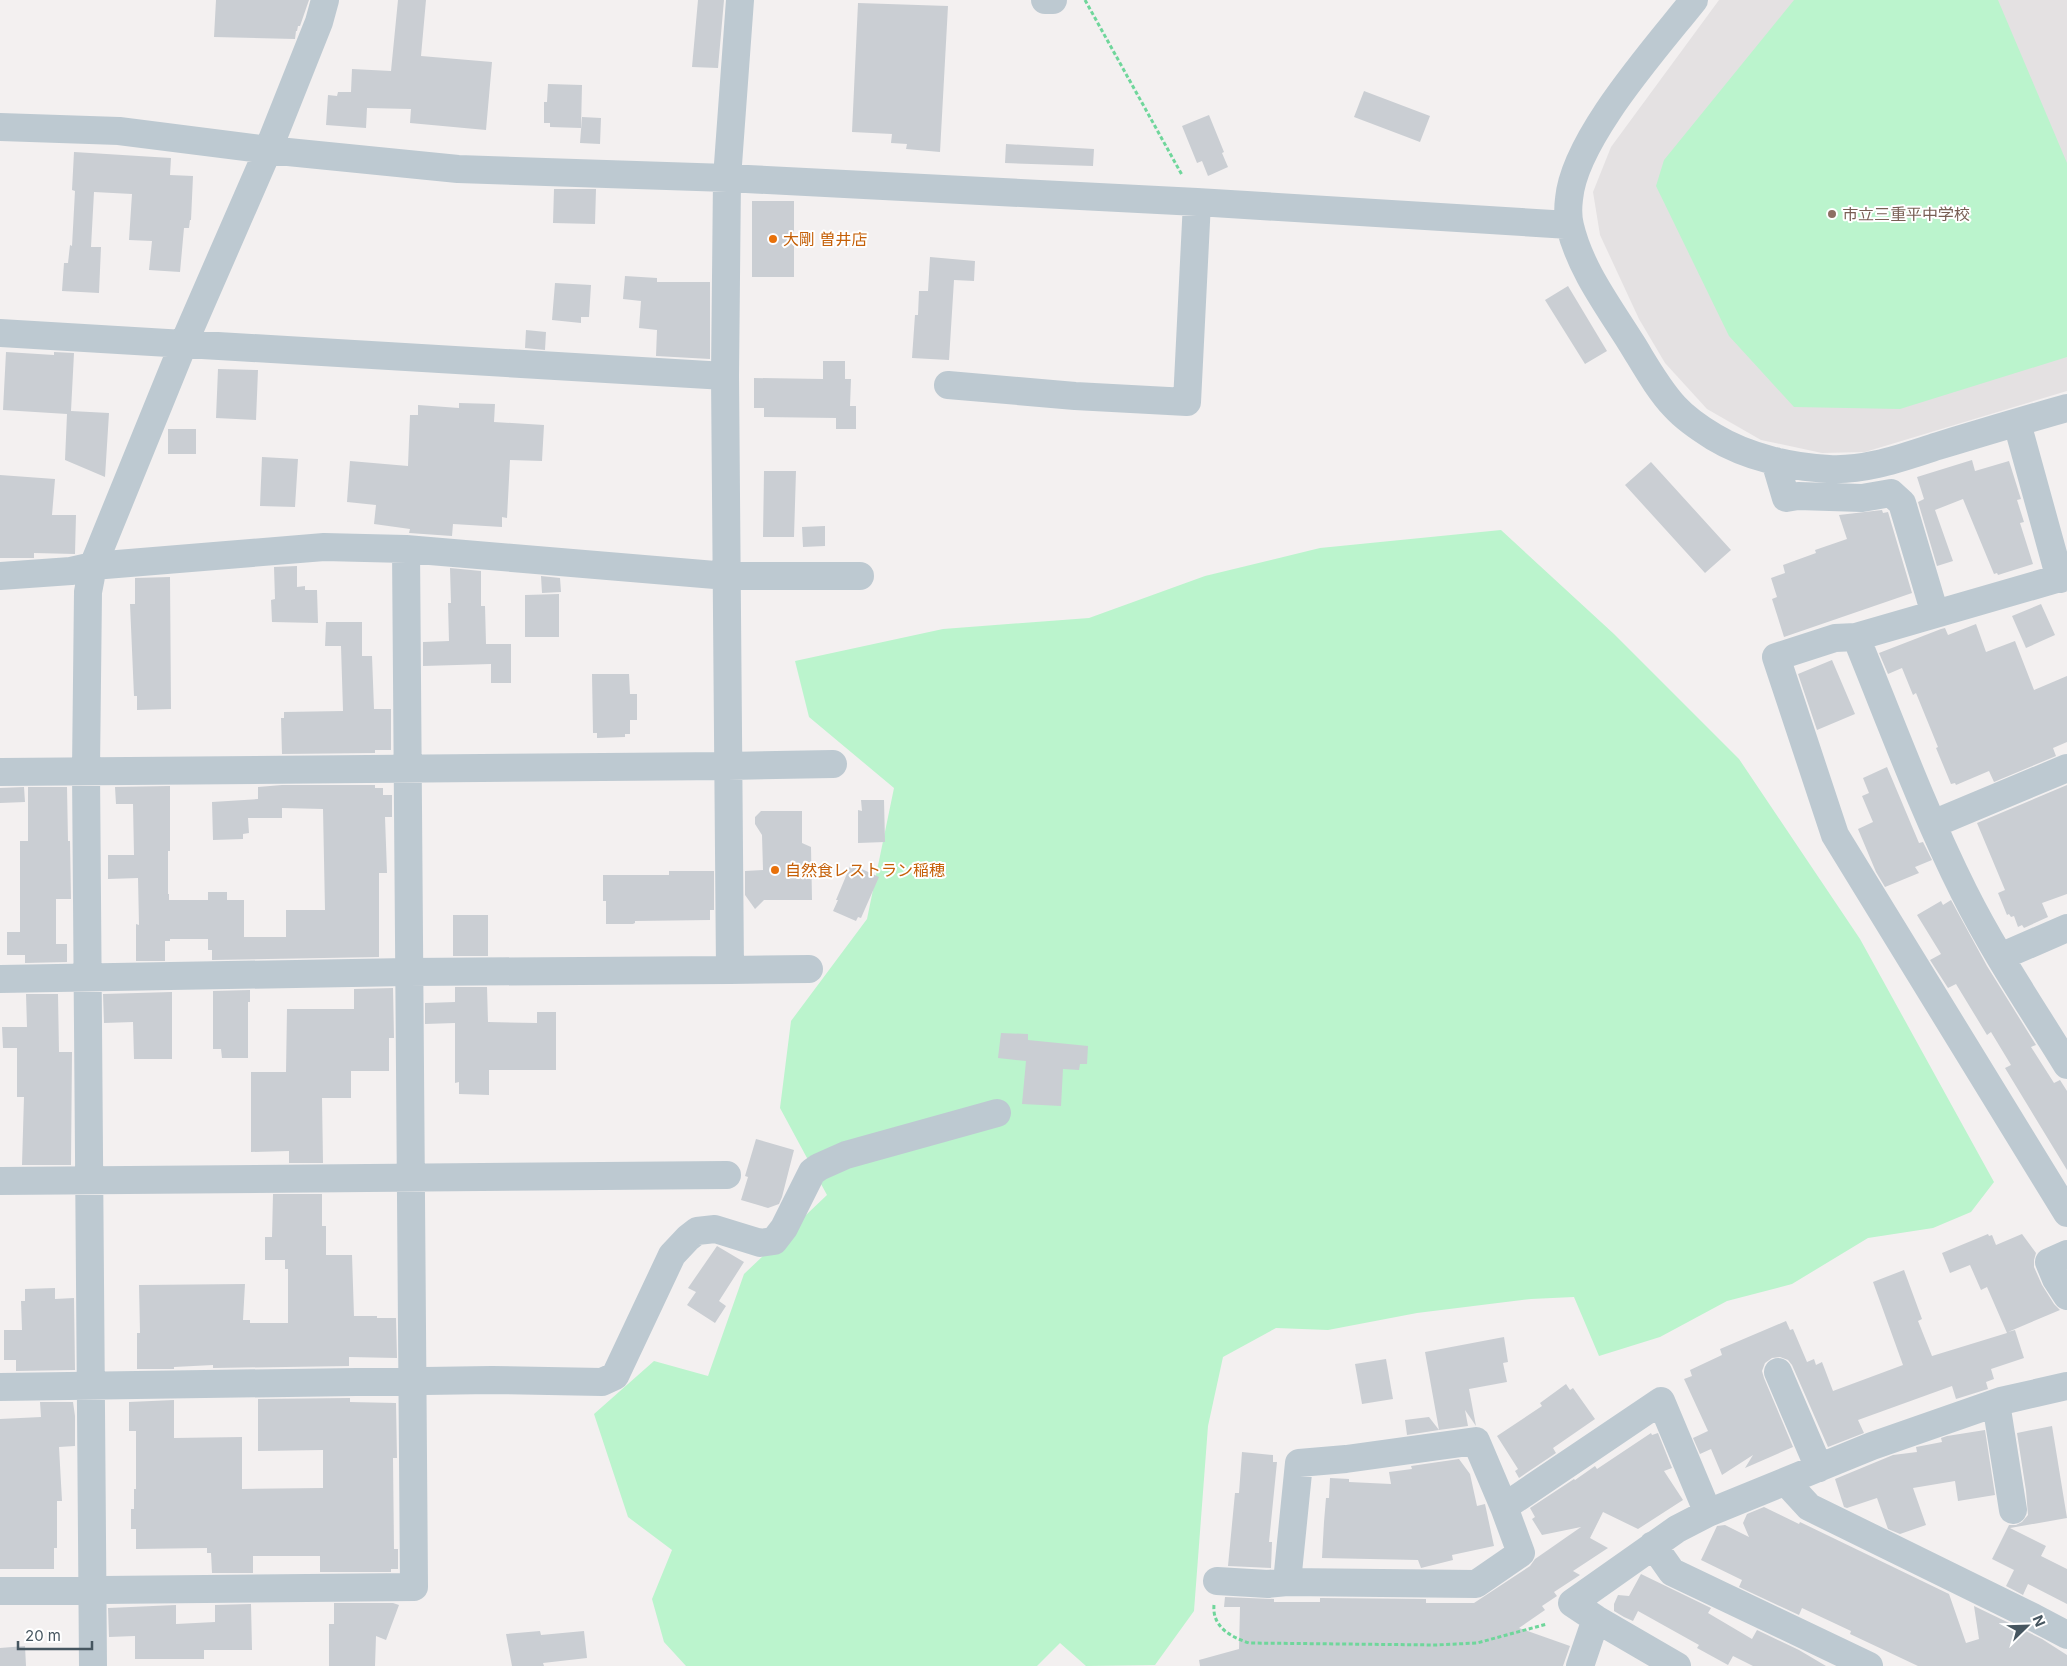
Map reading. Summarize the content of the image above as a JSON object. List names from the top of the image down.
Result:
{
  "places": ["市立三重平中学校", "大剛 曽井店", "自然食レストラン稲穂"],
  "scale_bar": "20 m",
  "north": "top right"
}
